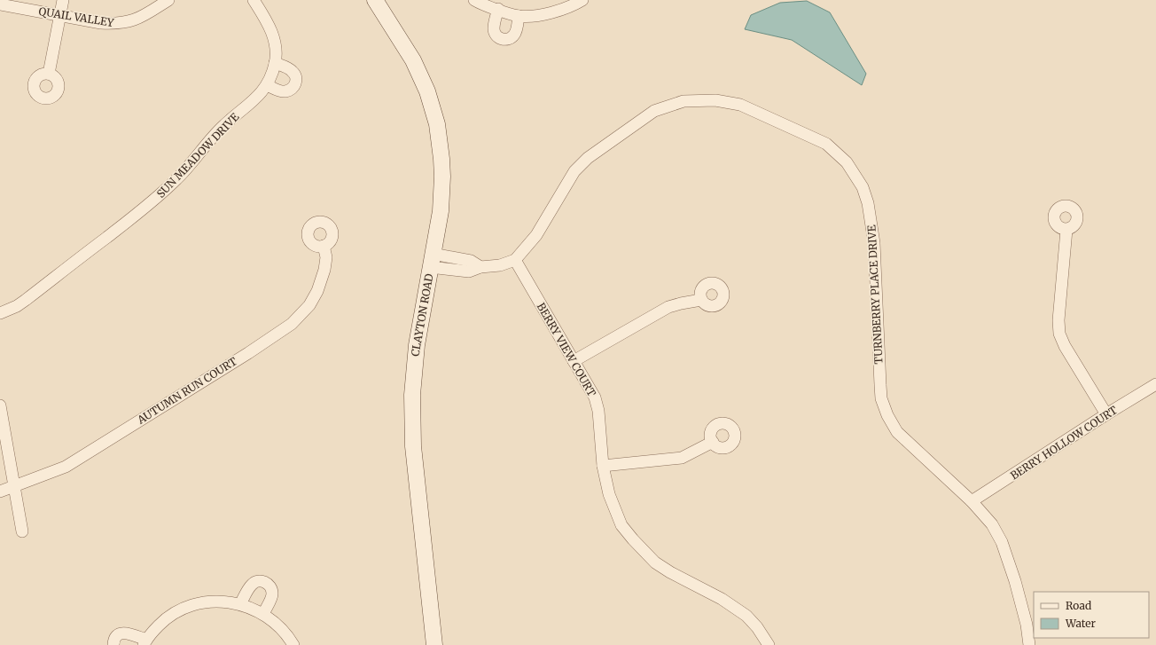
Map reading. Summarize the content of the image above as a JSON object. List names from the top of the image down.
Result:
{
  "streets": {
    "main road": ["CLAYTON ROAD"],
    "street": [
      "QUAIL VALLEY",
      "SUN MEADOW DRIVE",
      "TURNBERRY PLACE DRIVE",
      "BERRY VIEW COURT",
      "AUTUMN RUN COURT",
      "BERRY HOLLOW COURT"
    ]
  },
  "crossings": [
    ["TURNBERRY PLACE DRIVE", "BERRY VIEW COURT"],
    ["TURNBERRY PLACE DRIVE", "BERRY HOLLOW COURT"]
  ],
  "legend": ["Road", "Water"]
}
